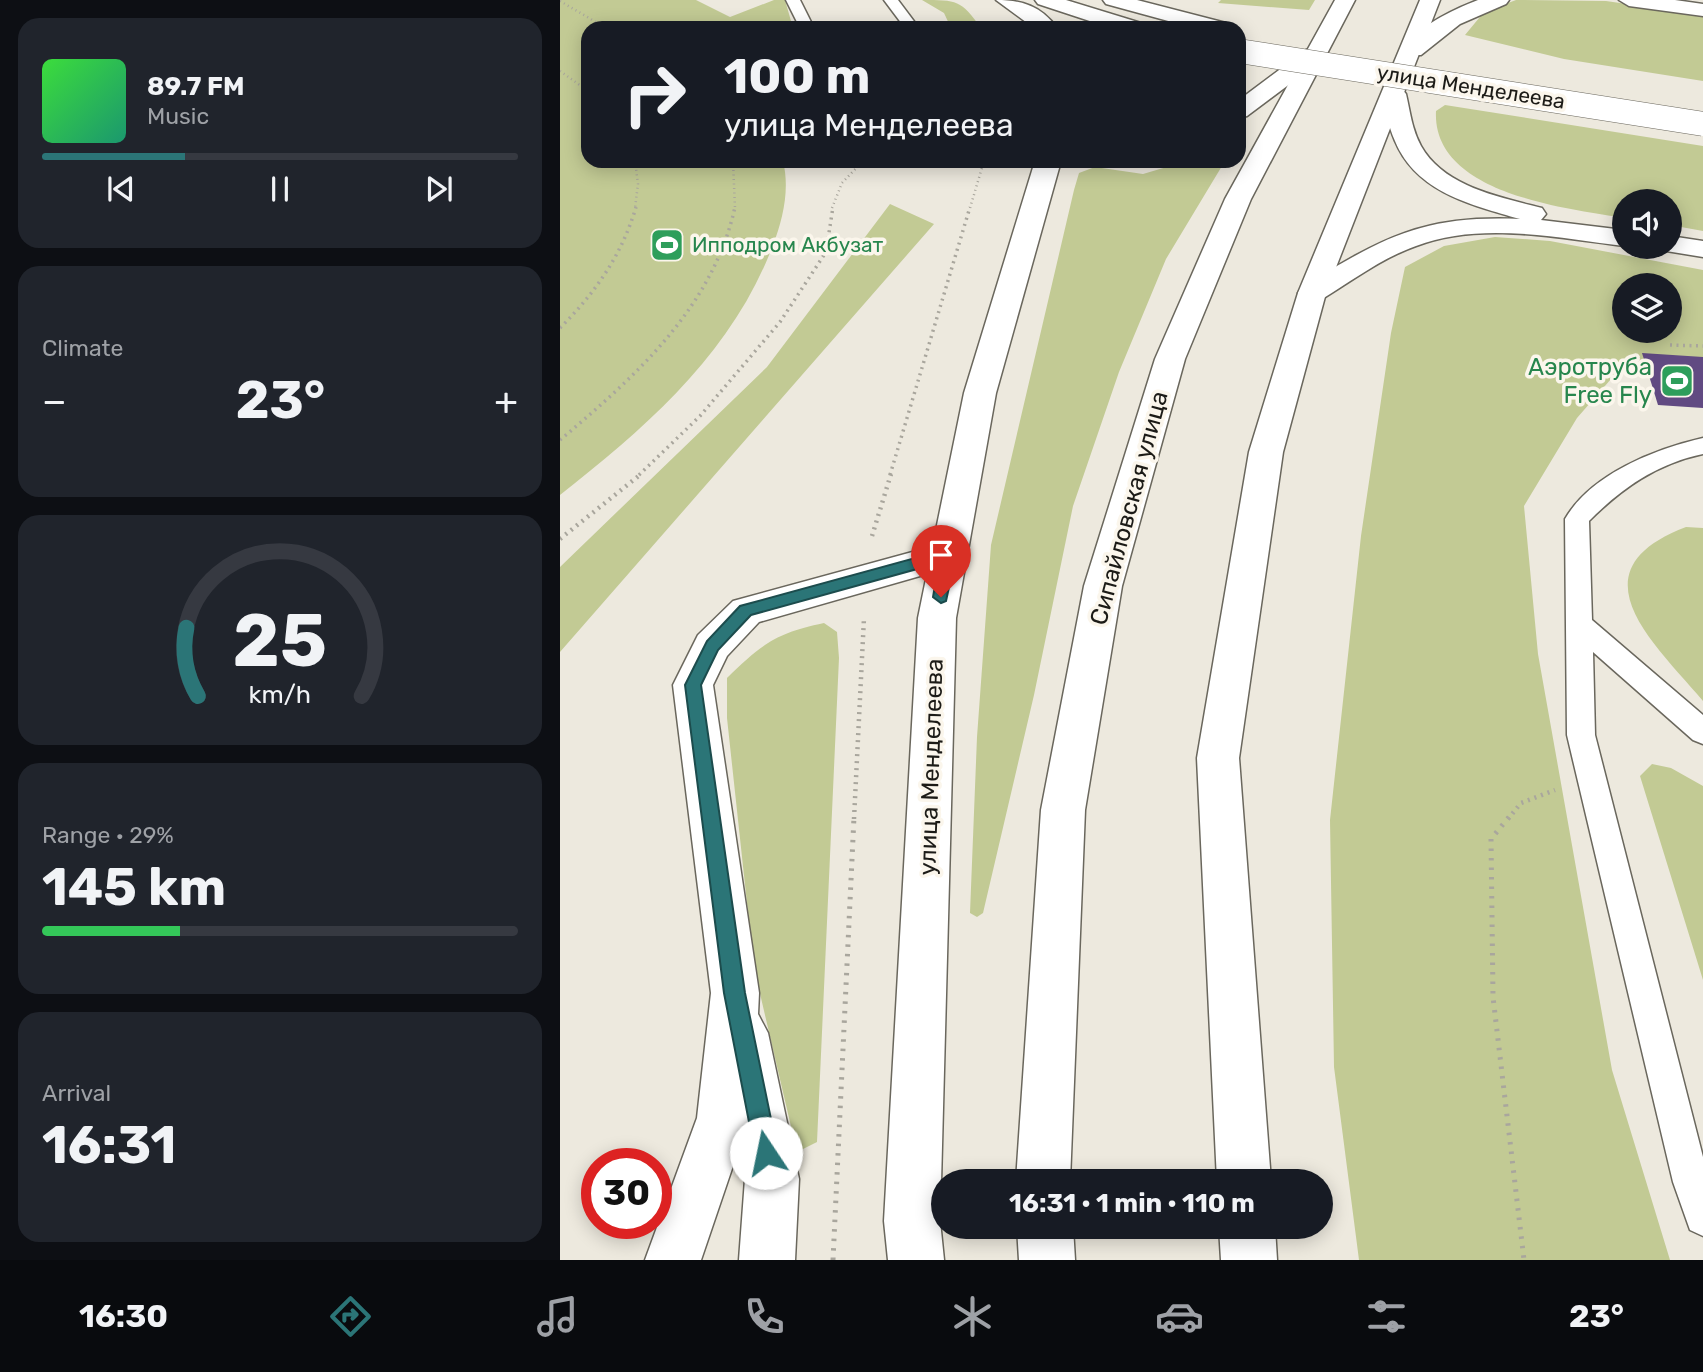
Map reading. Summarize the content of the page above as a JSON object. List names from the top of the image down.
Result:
{
  "streets": {
    "main road": ["улица Менделеева", "Сипайловская улица"]
  },
  "places": {
    "sports": ["Ипподром Акбузат", "Аэротруба Free Fly"]
  },
  "page": {
    "turn": ["100 m", "улица Менделеева"],
    "song": ["89.7 FM", "Music"],
    "tile": [
      "Climate",
      ["Range · 29%", "145 km"],
      ["Arrival", "16:31"]
    ],
    "heat": ["−", "23°", "+"],
    "limit": "30",
    "trip": "16:31 · 1 min · 110 m",
    "tabs": ["16:30", "23°"],
    "gauge": ["25", "km/h"]
  }
}
